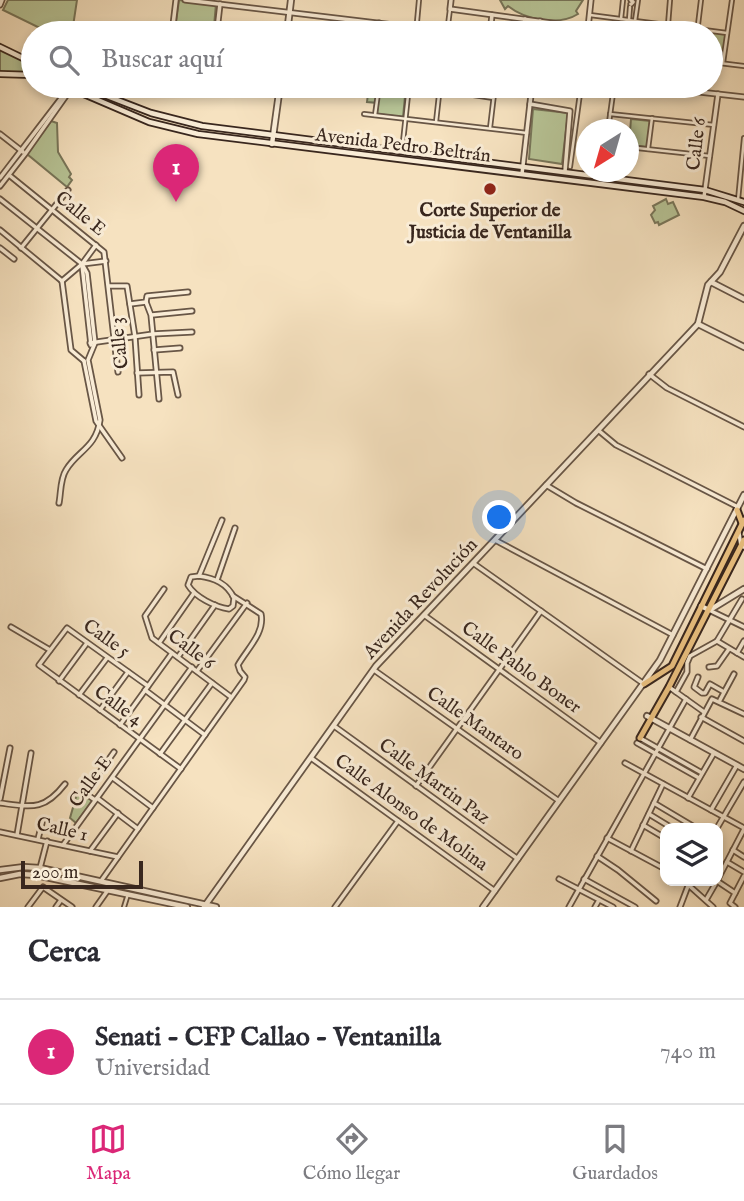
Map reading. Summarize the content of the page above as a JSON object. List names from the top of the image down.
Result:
{
  "streets": {
    "street": [
      "Calle 6",
      "Avenida Pedro Beltrán",
      "Calle E",
      "Calle 3",
      "Avenida Revolución",
      "Calle 5",
      "Calle Pablo Boner",
      "Calle 4",
      "Calle Mantaro",
      "Calle Martin Paz",
      "Calle Alonso de Molina",
      "Calle 1"
    ]
  },
  "crossings": [
    ["Calle 6", "Avenida Pedro Beltrán"],
    ["Calle 6", "Calle E"],
    ["Calle E", "Calle 3"],
    ["Calle E", "Calle 5"],
    ["Calle E", "Calle 4"],
    ["Calle E", "Calle 1"],
    ["Avenida Revolución", "Calle Pablo Boner"],
    ["Avenida Revolución", "Calle Mantaro"],
    ["Avenida Revolución", "Calle Martin Paz"],
    ["Avenida Revolución", "Calle Alonso de Molina"],
    ["Calle 5", "Calle 4"]
  ],
  "places": ["Corte Superior de Justicia de Ventanilla"],
  "scale_bar": "200 m",
  "north": "bottom left",
  "page": {
    "search": "Buscar aquí",
    "pins": "1",
    "scale": "200 m",
    "heading": "Cerca",
    "list": [
      {
        "mark": "1",
        "name": "Senati - CFP Callao - Ventanilla",
        "note": "Universidad",
        "value": "740 m"
      }
    ],
    "nav": ["Mapa", "Cómo llegar", "Guardados"]
  }
}
